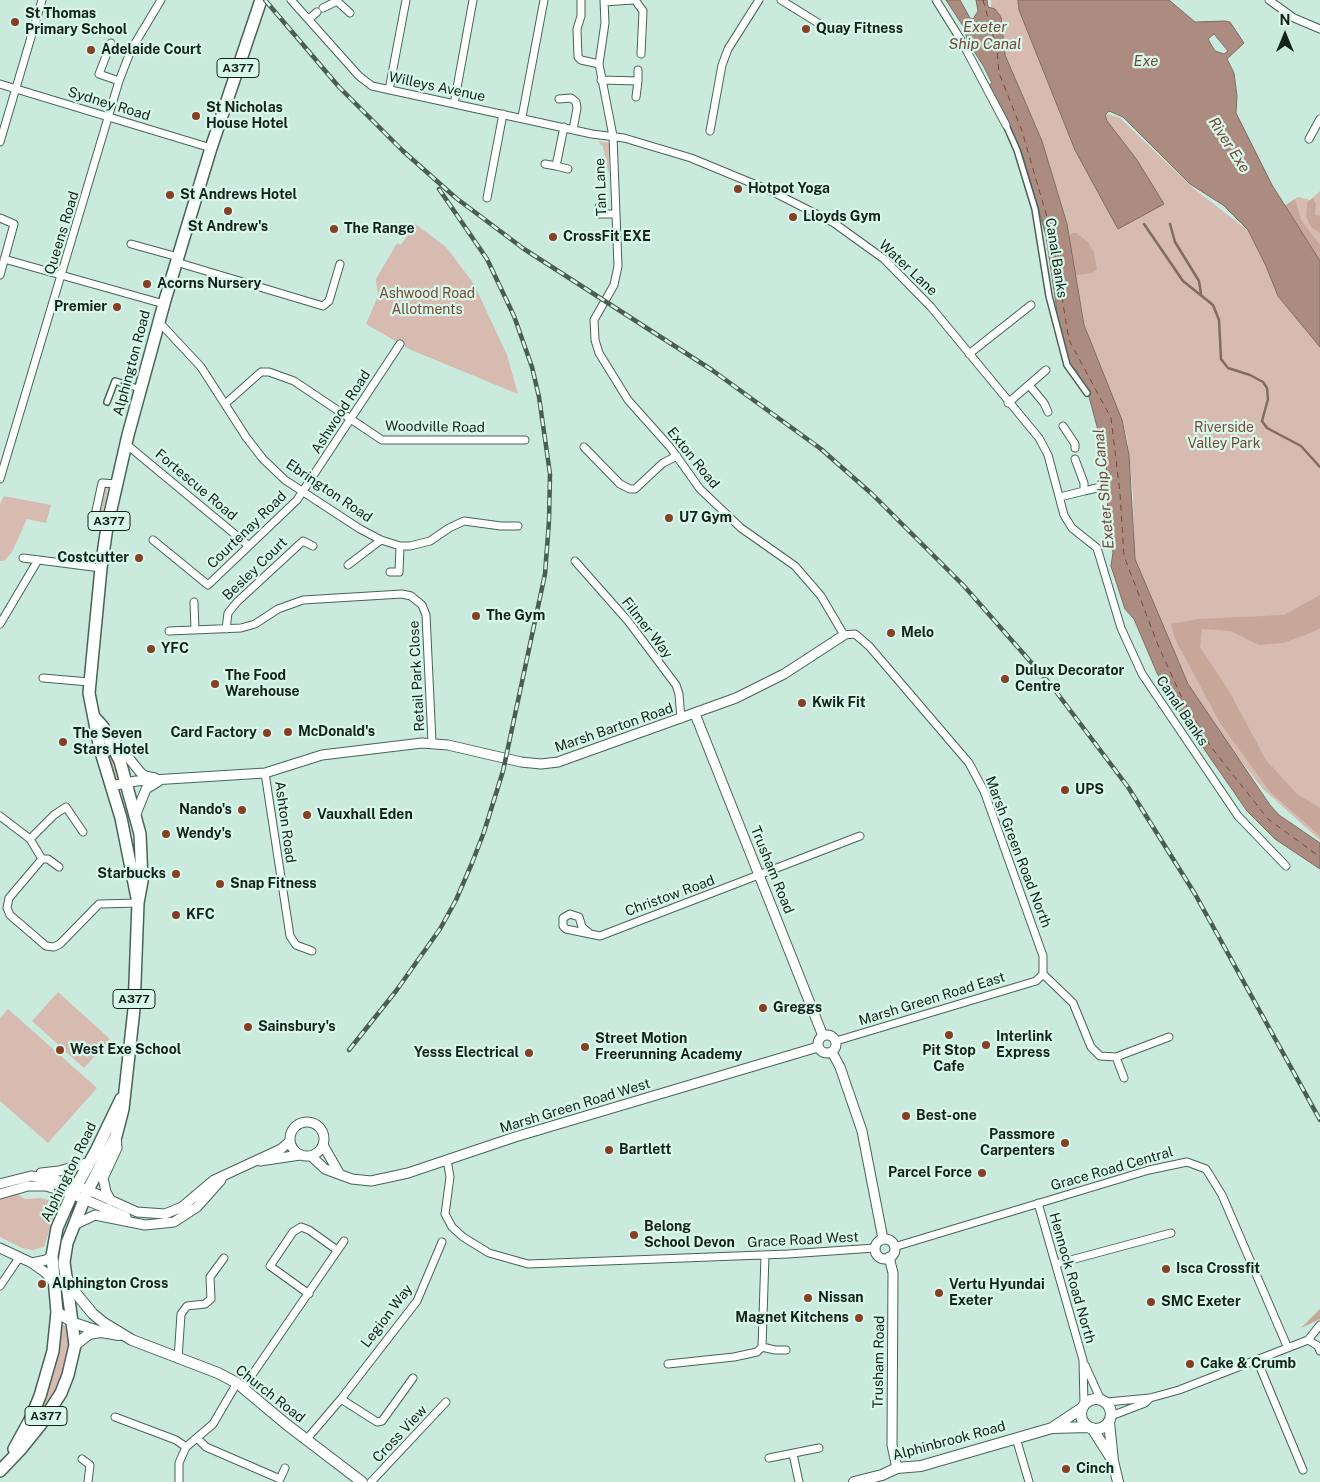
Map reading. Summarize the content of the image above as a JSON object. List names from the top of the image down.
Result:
{
  "streets": {
    "highway": ["A377", "Alphington Road"],
    "main road": ["Church Road", "Alphinbrook Road"],
    "street": [
      "Willeys Avenue",
      "Sydney Road",
      "Tan Lane",
      "Queens Road",
      "Canal Banks",
      "Water Lane",
      "Ashwood Road",
      "Woodville Road",
      "Exton Road",
      "Fortescue Road",
      "Ebrington Road",
      "Courtenay Road",
      "Besley Court",
      "Filmer Way",
      "Retail Park Close",
      "Marsh Barton Road",
      "Ashton Road",
      "Marsh Green Road North",
      "Trusham Road",
      "Christow Road",
      "Marsh Green Road East",
      "Marsh Green Road West",
      "Grace Road Central",
      "Grace Road West",
      "Hennock Road North",
      "Legion Way",
      "Cross View"
    ]
  },
  "crossings": [
    ["Willeys Avenue", "Tan Lane"],
    ["Willeys Avenue", "Water Lane"],
    ["Sydney Road", "Queens Road"],
    ["Sydney Road", "Alphington Road"],
    ["Tan Lane", "Water Lane"],
    ["Tan Lane", "Exton Road"],
    ["Canal Banks", "Water Lane"],
    ["Alphington Road", "Fortescue Road"],
    ["Alphington Road", "Ebrington Road"],
    ["Alphington Road", "Marsh Barton Road"],
    ["Alphington Road", "Church Road"],
    ["Ashwood Road", "Woodville Road"],
    ["Ashwood Road", "Ebrington Road"],
    ["Ashwood Road", "Courtenay Road"],
    ["Woodville Road", "Ebrington Road"],
    ["Exton Road", "Marsh Barton Road"],
    ["Exton Road", "Marsh Green Road North"],
    ["Fortescue Road", "Courtenay Road"],
    ["Ebrington Road", "Courtenay Road"],
    ["Besley Court", "Retail Park Close"],
    ["Filmer Way", "Marsh Barton Road"],
    ["Retail Park Close", "Marsh Barton Road"],
    ["Marsh Barton Road", "Ashton Road"],
    ["Marsh Barton Road", "Marsh Green Road North"],
    ["Marsh Barton Road", "Trusham Road"],
    ["Marsh Green Road North", "Marsh Green Road East"],
    ["Trusham Road", "Christow Road"],
    ["Trusham Road", "Marsh Green Road East"],
    ["Trusham Road", "Marsh Green Road West"],
    ["Trusham Road", "Grace Road Central"],
    ["Trusham Road", "Grace Road West"],
    ["Trusham Road", "Alphinbrook Road"],
    ["Marsh Green Road East", "Marsh Green Road West"],
    ["Marsh Green Road West", "Grace Road West"],
    ["Grace Road Central", "Grace Road West"],
    ["Grace Road Central", "Hennock Road North"],
    ["Hennock Road North", "Alphinbrook Road"],
    ["Legion Way", "Church Road"]
  ],
  "water": ["Exeter Ship Canal", "Exe", "River Exe"],
  "parks": ["Ashwood Road Allotments", "Riverside Valley Park"],
  "places": [
    "St Thomas Primary School",
    "Quay Fitness",
    "Adelaide Court",
    "St Nicholas House Hotel",
    "Hotpot Yoga",
    "St Andrews Hotel",
    "St Andrew's",
    "Lloyds Gym",
    "The Range",
    "CrossFit EXE",
    "Acorns Nursery",
    "Premier",
    "U7 Gym",
    "Costcutter",
    "The Gym",
    "Melo",
    "YFC",
    "Dulux Decorator Centre",
    "The Food Warehouse",
    "Kwik Fit",
    "McDonald's",
    "Card Factory",
    "The Seven Stars Hotel",
    "UPS",
    "Nando's",
    "Vauxhall Eden",
    "Wendy's",
    "Starbucks",
    "Snap Fitness",
    "KFC",
    "Greggs",
    "Sainsbury's",
    "Pit Stop Cafe",
    "Interlink Express",
    "Street Motion Freerunning Academy",
    "West Exe School",
    "Yesss Electrical",
    "Best-one",
    "Passmore Carpenters",
    "Bartlett",
    "Parcel Force",
    "Belong School Devon",
    "Isca Crossfit",
    "Alphington Cross",
    "Vertu Hyundai Exeter",
    "Nissan",
    "SMC Exeter",
    "Magnet Kitchens",
    "Cake & Crumb",
    "Cinch"
  ],
  "north": "top"
}
